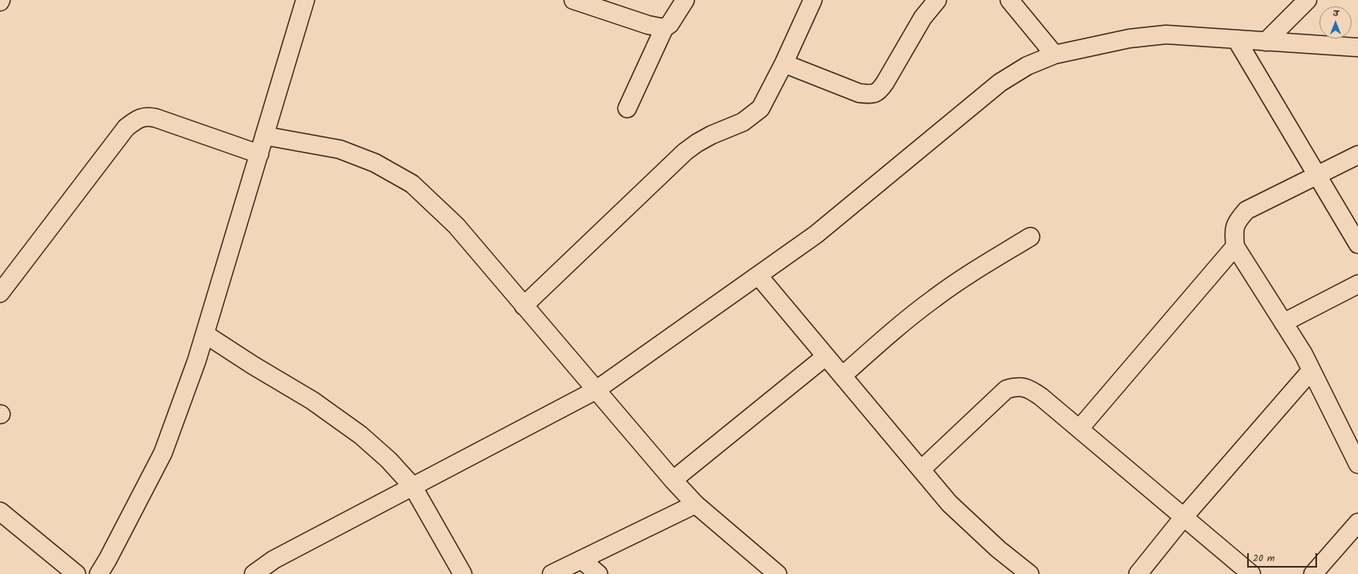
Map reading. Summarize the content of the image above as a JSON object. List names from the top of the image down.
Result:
{
  "scale_bar": "20 m",
  "north": "top"
}
